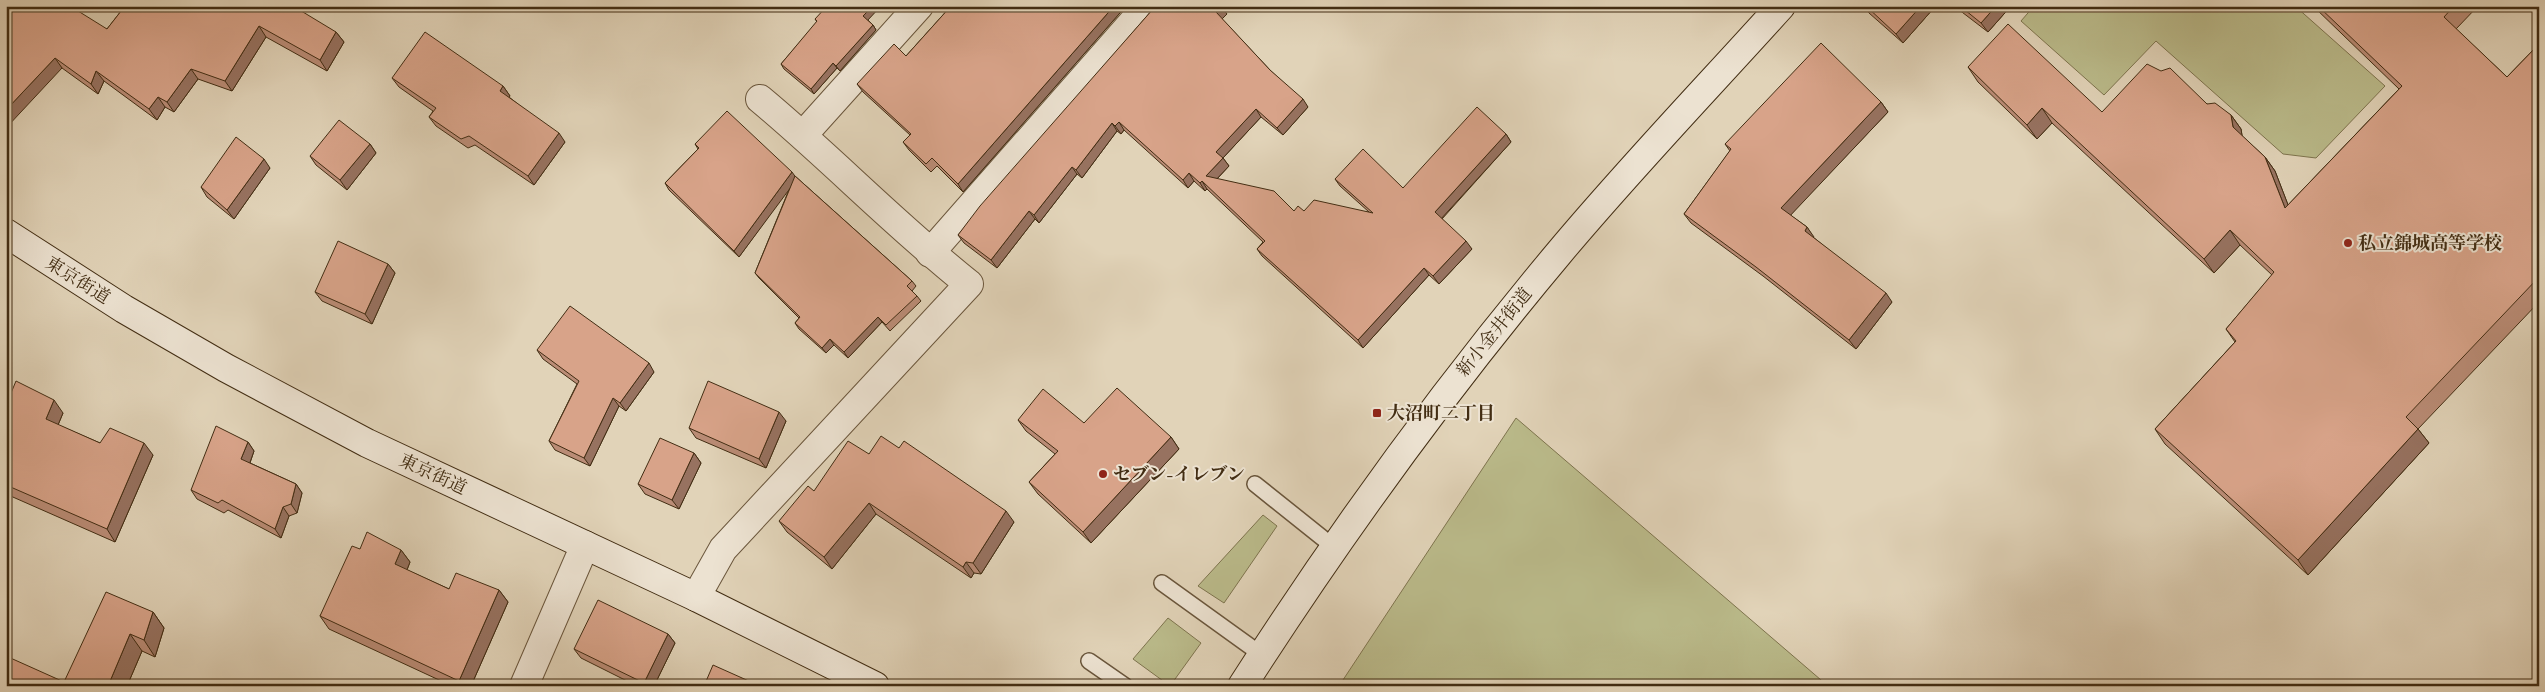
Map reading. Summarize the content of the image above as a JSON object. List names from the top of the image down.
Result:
{
  "streets": {
    "main road": ["東京街道", "新小金井街道"]
  },
  "places": {
    "other": ["私立錦城高等学校", "セブン-イレブン"],
    "transit": ["大沼町二丁目"]
  }
}
